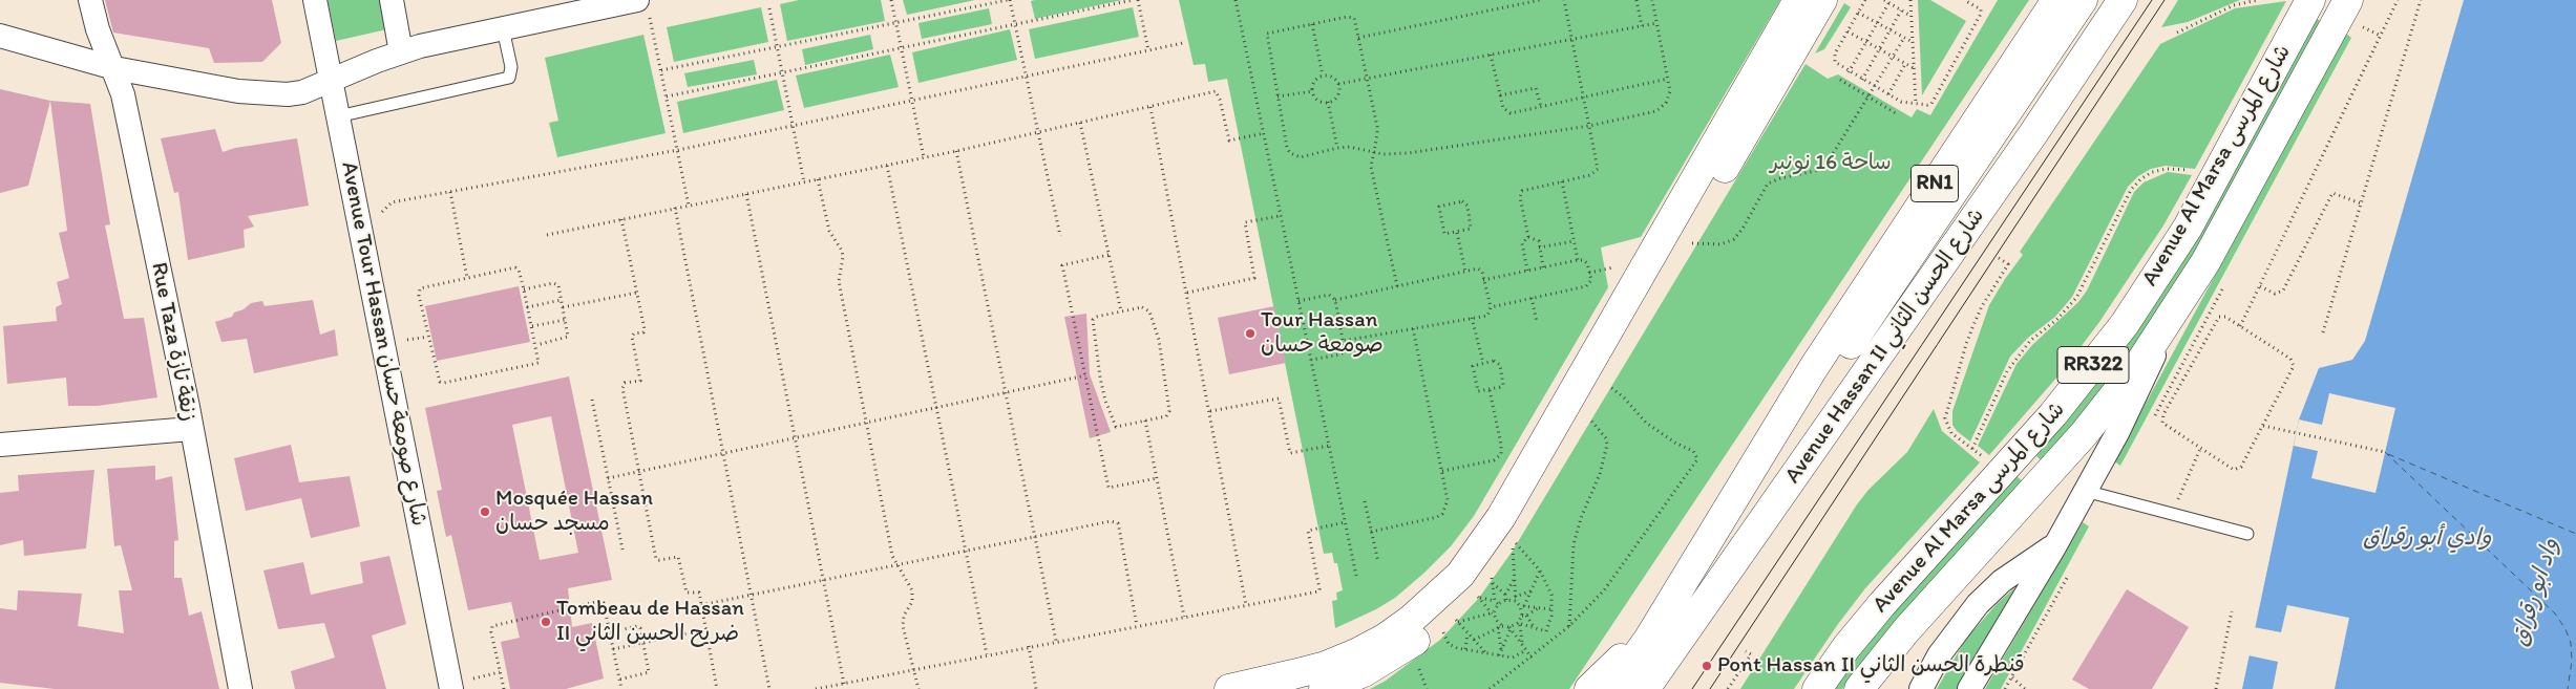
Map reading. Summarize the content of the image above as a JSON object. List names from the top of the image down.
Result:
{
  "streets": {
    "main road": [
      "Avenue Al Marsa شارع المرسى",
      "RN1",
      "Avenue Hassan II شارع الحسن الثاني",
      "RR322"
    ],
    "street": ["Rue Taza زنقة تازة", "Avenue Tour Hassan شارع صومعة حسان"]
  },
  "water": ["وادي أبو رقراق", "واد ابو رقراق"],
  "parks": ["ساحة 16 نونبر"],
  "places": [
    "Tour Hassan صومعة حسان",
    "Mosquée Hassan مسجد حسان",
    "Tombeau de Hassan II ضريح الحسن الثاني",
    "Pont Hassan II قنطرة الحسن الثاني"
  ]
}
